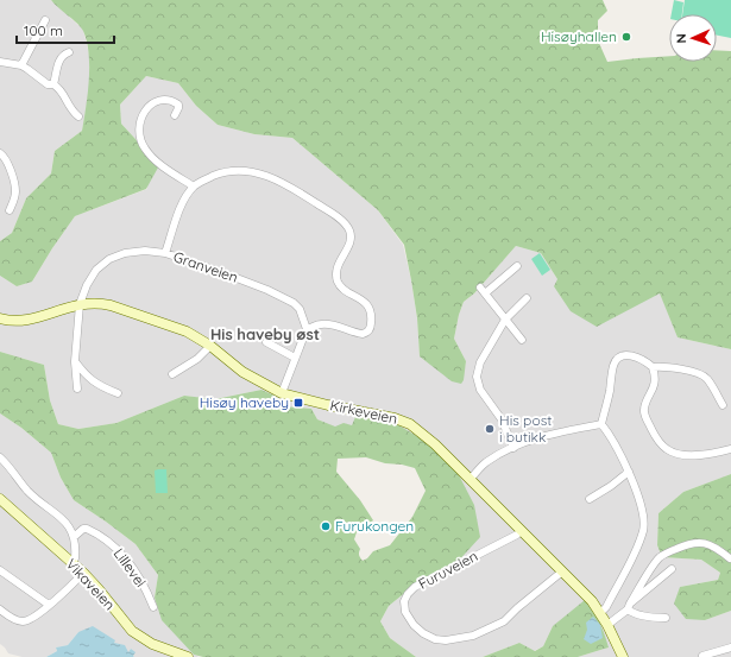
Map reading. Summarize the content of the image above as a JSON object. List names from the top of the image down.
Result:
{
  "streets": {
    "main road": ["Kirkeveien", "Vikaveien"],
    "street": ["Granveien", "Lillevei", "Furuveien"]
  },
  "crossings": [
    ["Granveien", "Kirkeveien"],
    ["Kirkeveien", "Furuveien"]
  ],
  "districts": ["His haveby øst"],
  "places": {
    "other": ["Hisøyhallen", "His post i butikk", "Furukongen"],
    "transit": ["Hisøy haveby"]
  },
  "scale_bar": "100 m",
  "north": "left"
}
